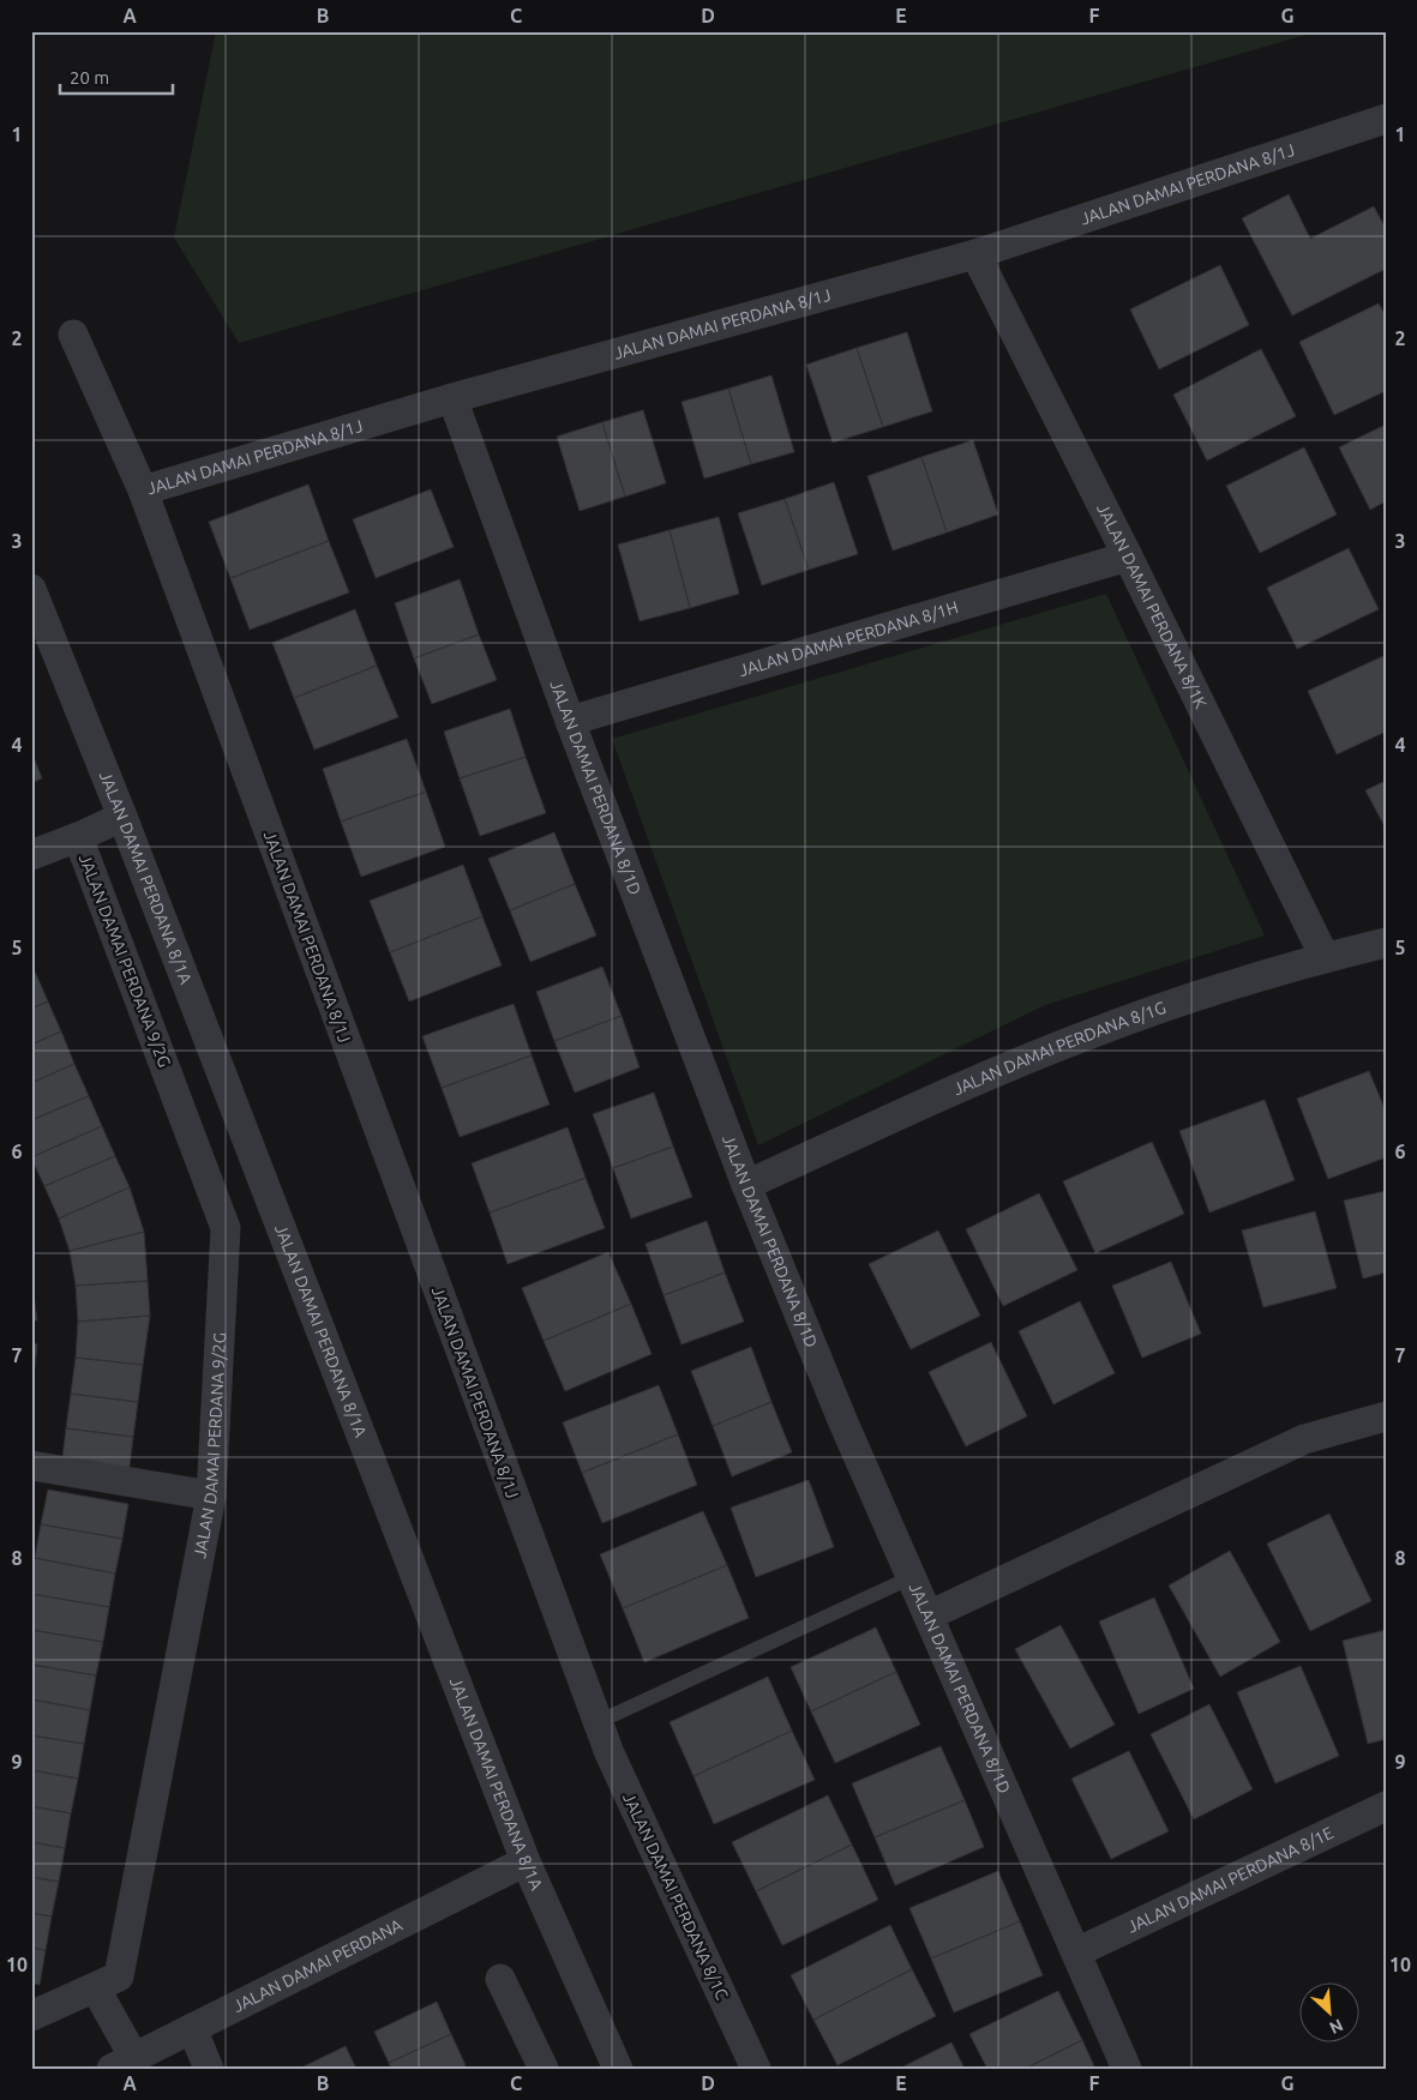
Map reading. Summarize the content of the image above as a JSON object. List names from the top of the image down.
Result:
{
  "streets": {
    "street": [
      "JALAN DAMAI PERDANA 8/1J",
      "JALAN DAMAI PERDANA 8/1K",
      "JALAN DAMAI PERDANA 8/1H",
      "JALAN DAMAI PERDANA 8/1D",
      "JALAN DAMAI PERDANA 8/1A",
      "JALAN DAMAI PERDANA 9/2G",
      "JALAN DAMAI PERDANA 8/1G",
      "JALAN DAMAI PERDANA 8/1E",
      "JALAN DAMAI PERDANA 8/1C",
      "JALAN DAMAI PERDANA"
    ]
  },
  "crossings": [
    ["JALAN DAMAI PERDANA 8/1J", "JALAN DAMAI PERDANA 8/1K"],
    ["JALAN DAMAI PERDANA 8/1J", "JALAN DAMAI PERDANA 8/1D"],
    ["JALAN DAMAI PERDANA 8/1J", "JALAN DAMAI PERDANA 8/1C"],
    ["JALAN DAMAI PERDANA 8/1K", "JALAN DAMAI PERDANA 8/1H"],
    ["JALAN DAMAI PERDANA 8/1K", "JALAN DAMAI PERDANA 8/1G"],
    ["JALAN DAMAI PERDANA 8/1H", "JALAN DAMAI PERDANA 8/1D"],
    ["JALAN DAMAI PERDANA 8/1D", "JALAN DAMAI PERDANA 8/1G"],
    ["JALAN DAMAI PERDANA 8/1D", "JALAN DAMAI PERDANA 8/1E"],
    ["JALAN DAMAI PERDANA 8/1A", "JALAN DAMAI PERDANA"]
  ],
  "scale_bar": "20 m",
  "north": "bottom right",
  "grid": {
    "columns": [
      "A",
      "B",
      "C",
      "D",
      "E",
      "F",
      "G"
    ],
    "rows": [
      "1",
      "2",
      "3",
      "4",
      "5",
      "6",
      "7",
      "8",
      "9",
      "10"
    ]
  }
}
